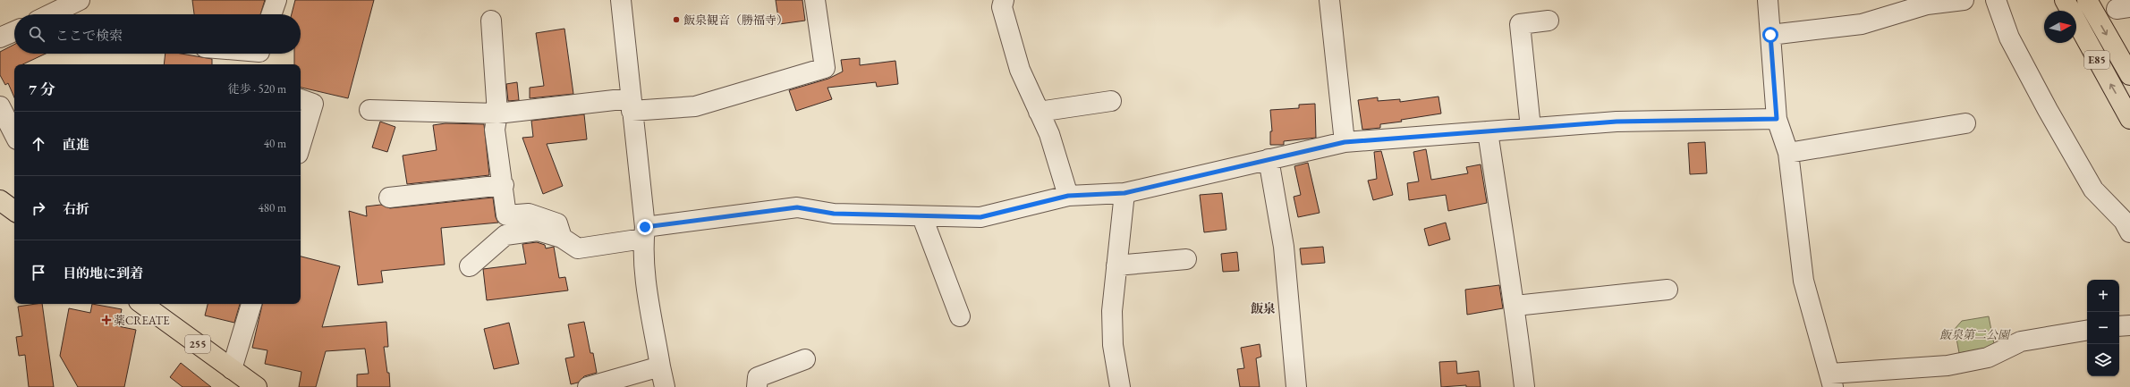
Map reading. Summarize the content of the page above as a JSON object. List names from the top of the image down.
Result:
{
  "streets": {
    "highway": ["E85", "255"]
  },
  "districts": ["飯泉"],
  "parks": ["飯泉第二公園"],
  "places": {
    "other": ["飯泉観音（勝福寺）"],
    "health": ["薬CREATE"]
  },
  "north": "right",
  "page": {
    "search": "ここで検索",
    "heading": ["7 分", "徒歩 · 520 m"],
    "list": [
      ["直進", "40 m"],
      ["右折", "480 m"],
      "目的地に到着"
    ],
    "map_buttons": ["+", "−"]
  }
}
